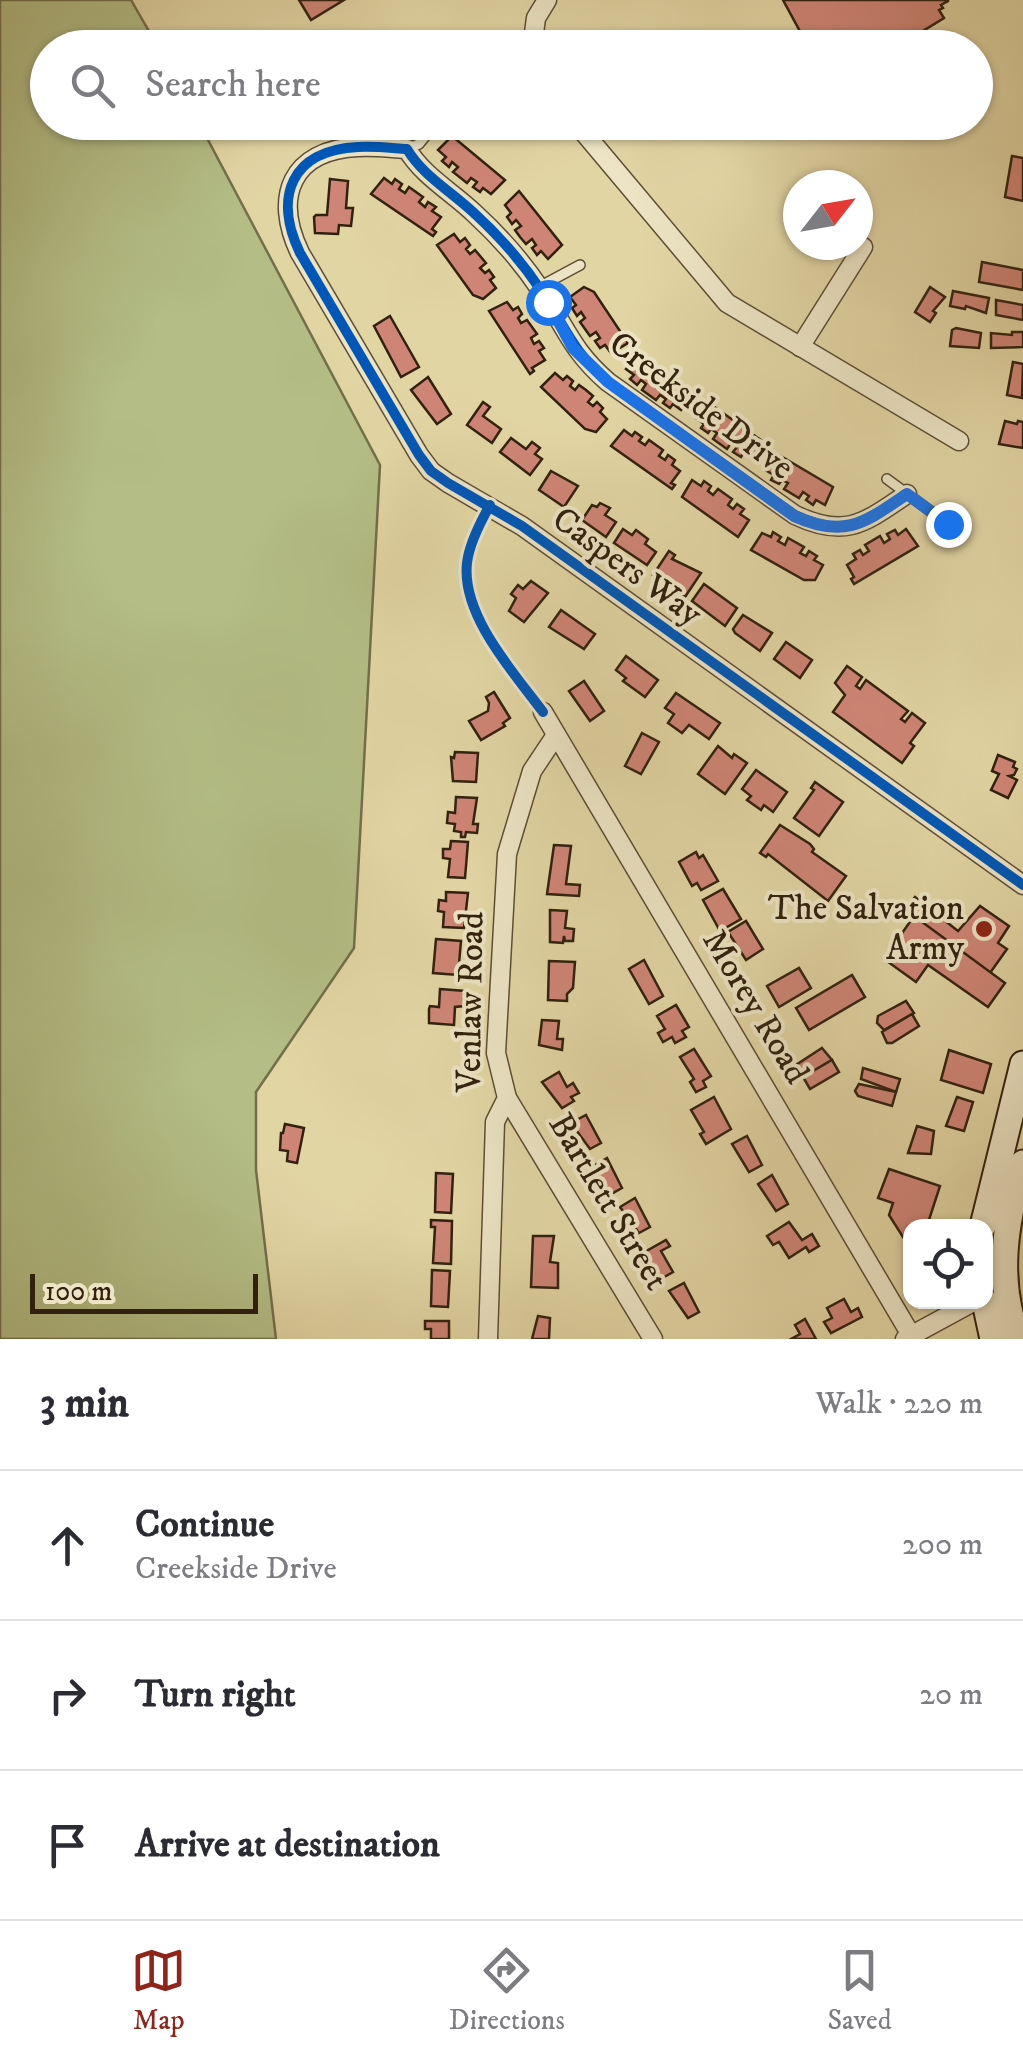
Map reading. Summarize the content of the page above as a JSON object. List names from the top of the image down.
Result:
{
  "streets": {
    "street": [
      "Creekside Drive",
      "Caspers Way",
      "Venlaw Road",
      "Morey Road",
      "Bartlett Street"
    ]
  },
  "crossings": [
    ["Creekside Drive", "Caspers Way"],
    ["Venlaw Road", "Morey Road"],
    ["Venlaw Road", "Bartlett Street"]
  ],
  "places": ["The Salvation Army"],
  "scale_bar": "100 m",
  "north": "top right",
  "page": {
    "search": "Search here",
    "scale": "100 m",
    "heading": ["3 min", "Walk · 220 m"],
    "list": [
      ["Continue", "Creekside Drive", "200 m"],
      ["Turn right", "20 m"],
      "Arrive at destination"
    ],
    "nav": ["Map", "Directions", "Saved"]
  }
}
